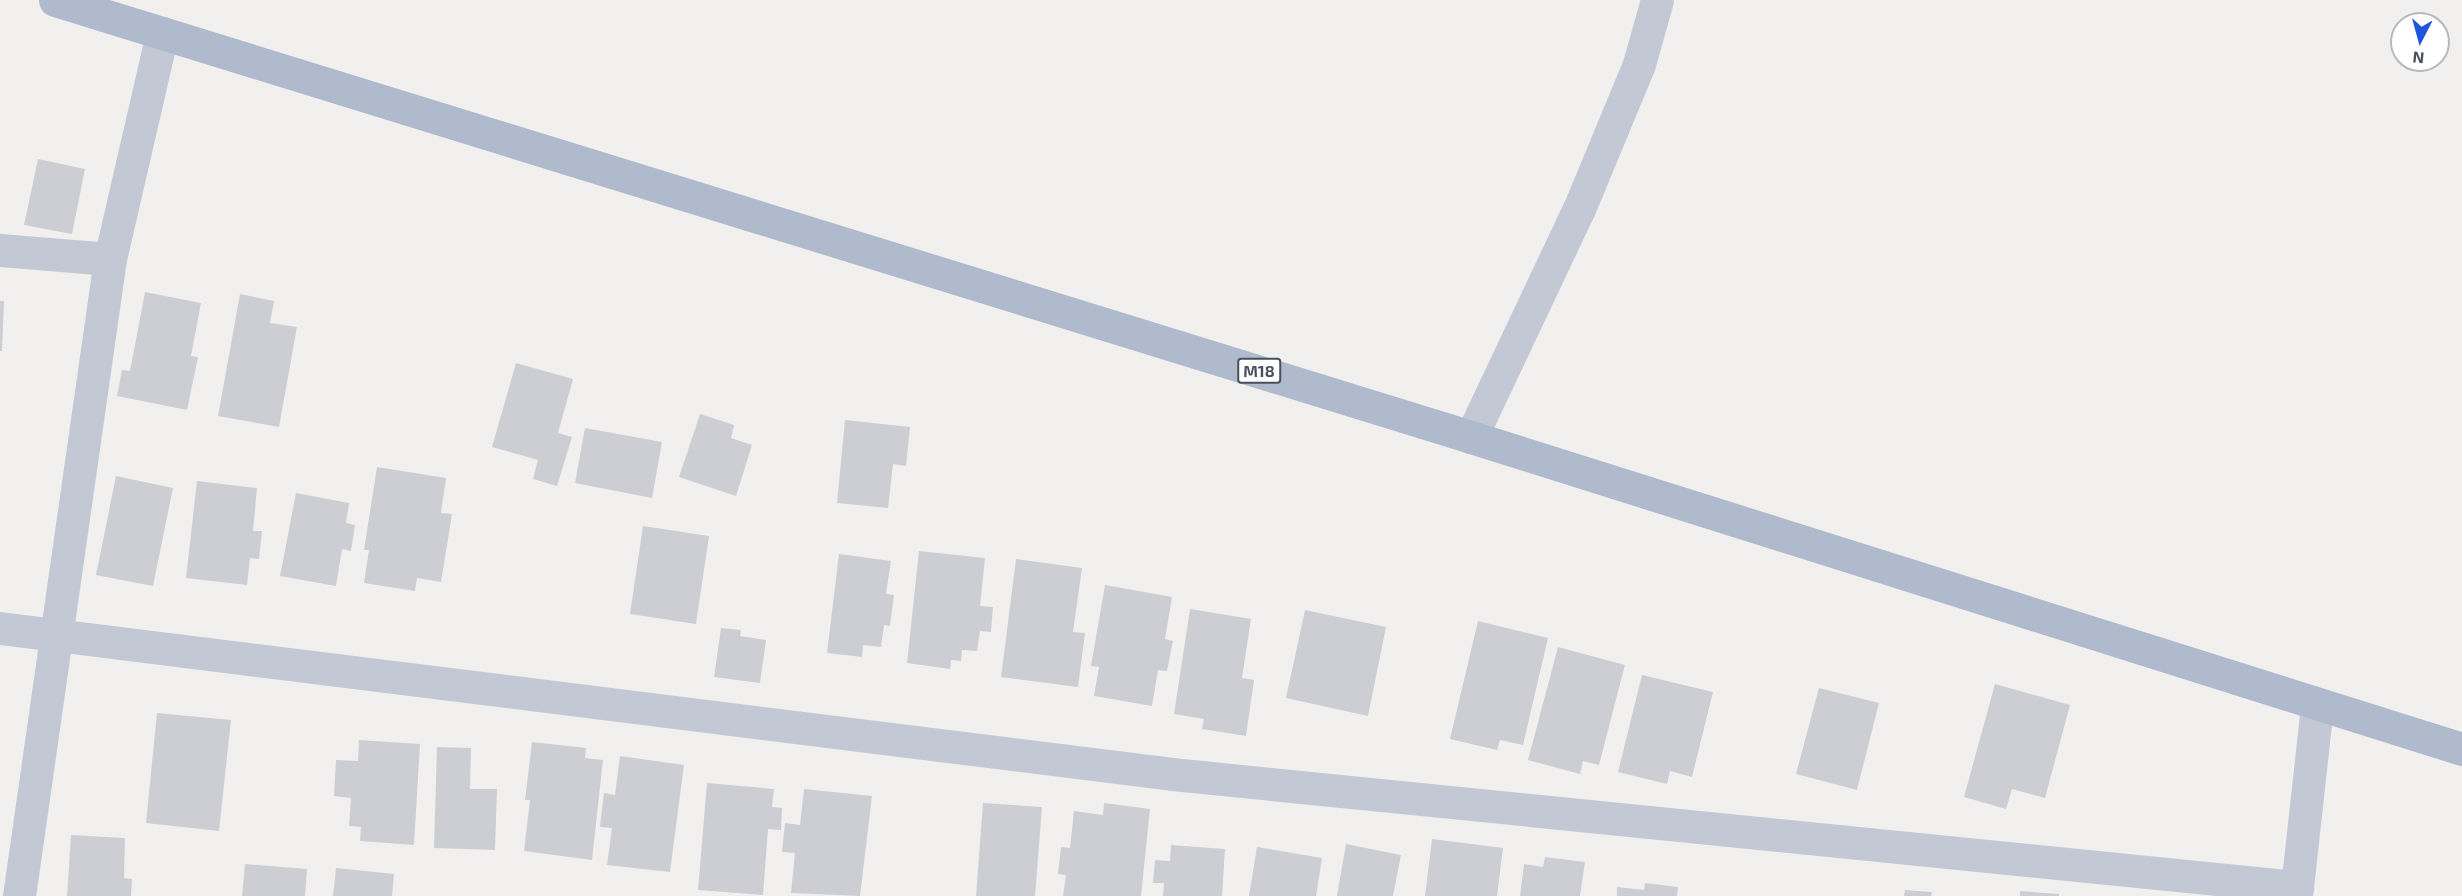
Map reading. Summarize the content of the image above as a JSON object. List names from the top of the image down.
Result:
{
  "streets": {
    "main road": ["M18"]
  },
  "north": "bottom"
}
